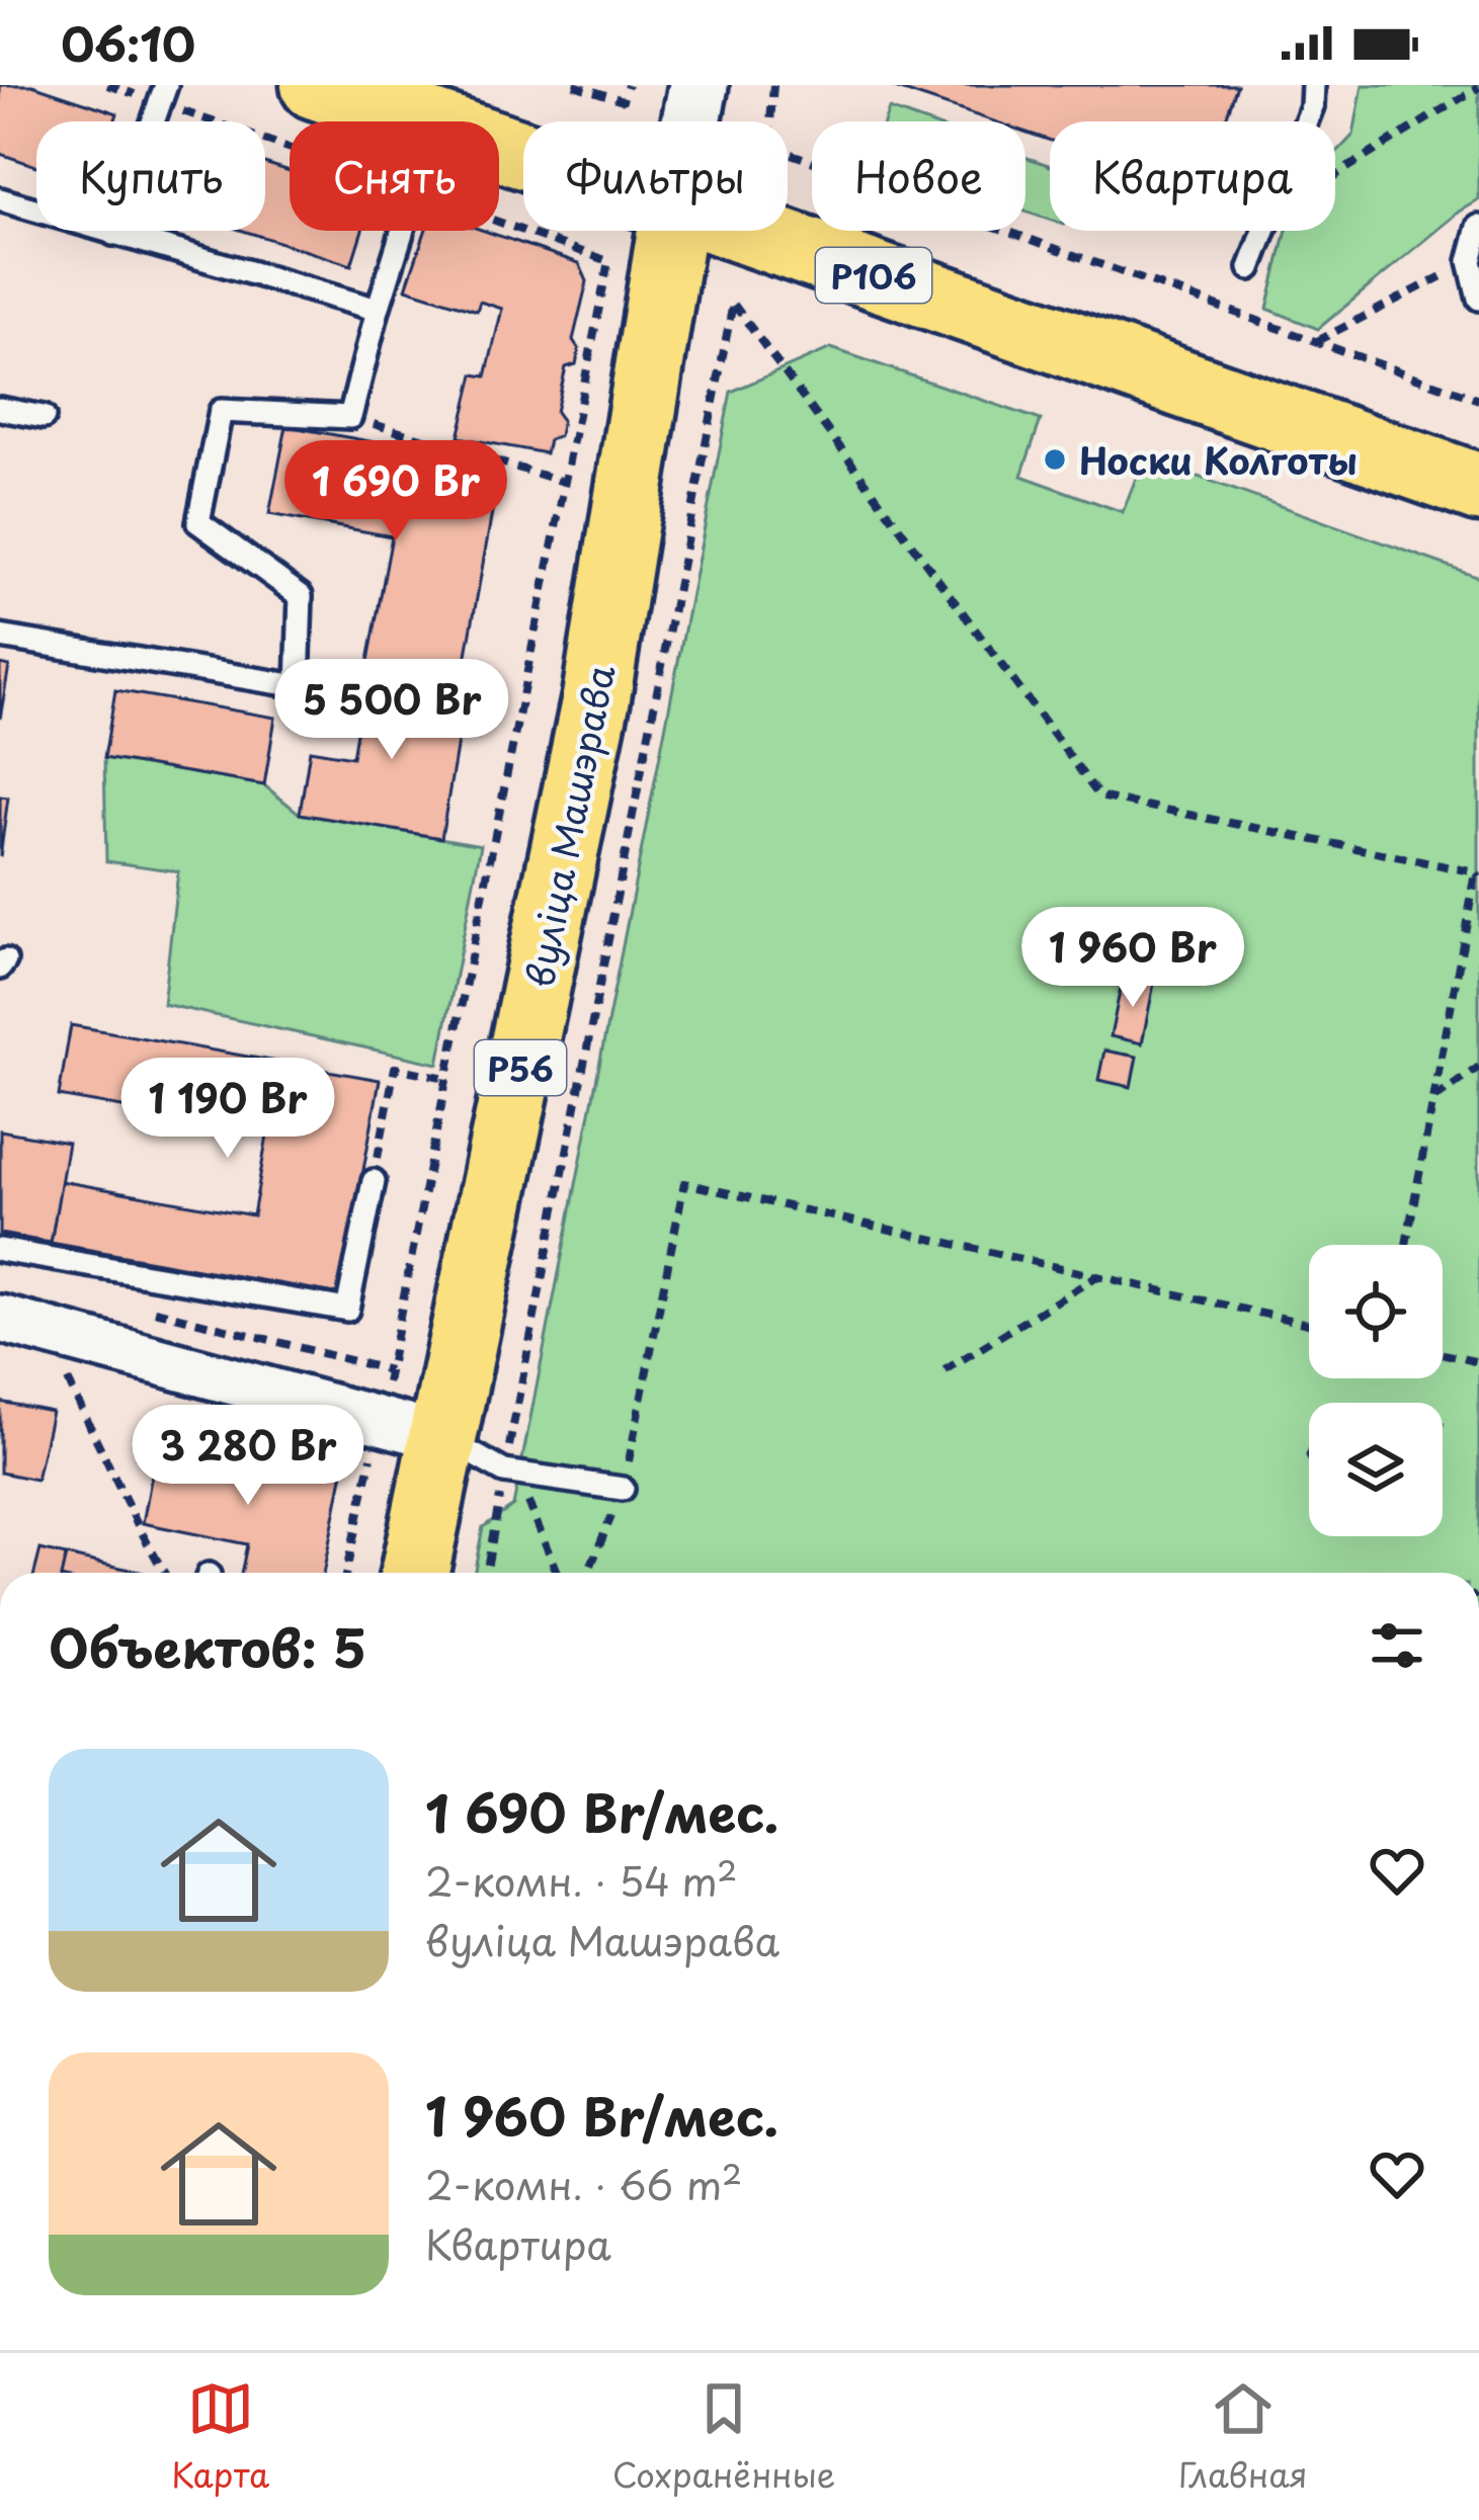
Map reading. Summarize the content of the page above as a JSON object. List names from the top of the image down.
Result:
{
  "streets": {
    "main road": ["Р106", "вуліца Машэрава", "Р56"]
  },
  "places": ["Носки Колготы"],
  "page": {
    "status": "06:10",
    "chip": [
      "Купить",
      "Снять",
      "Фильтры",
      "Новое",
      "Квартира"
    ],
    "price": [
      "1 690 Br",
      "5 500 Br",
      "1 960 Br",
      "1 190 Br",
      "3 280 Br"
    ],
    "heading": "Объектов: 5",
    "list": [
      {
        "name": "1 690 Br/мес.",
        "note": "2-комн. · 54 m² · вуліца Машэрава"
      },
      {
        "name": "1 960 Br/мес.",
        "note": "2-комн. · 66 m² · Квартира"
      }
    ],
    "tabs": ["Карта", "Сохранённые", "Главная"]
  }
}
